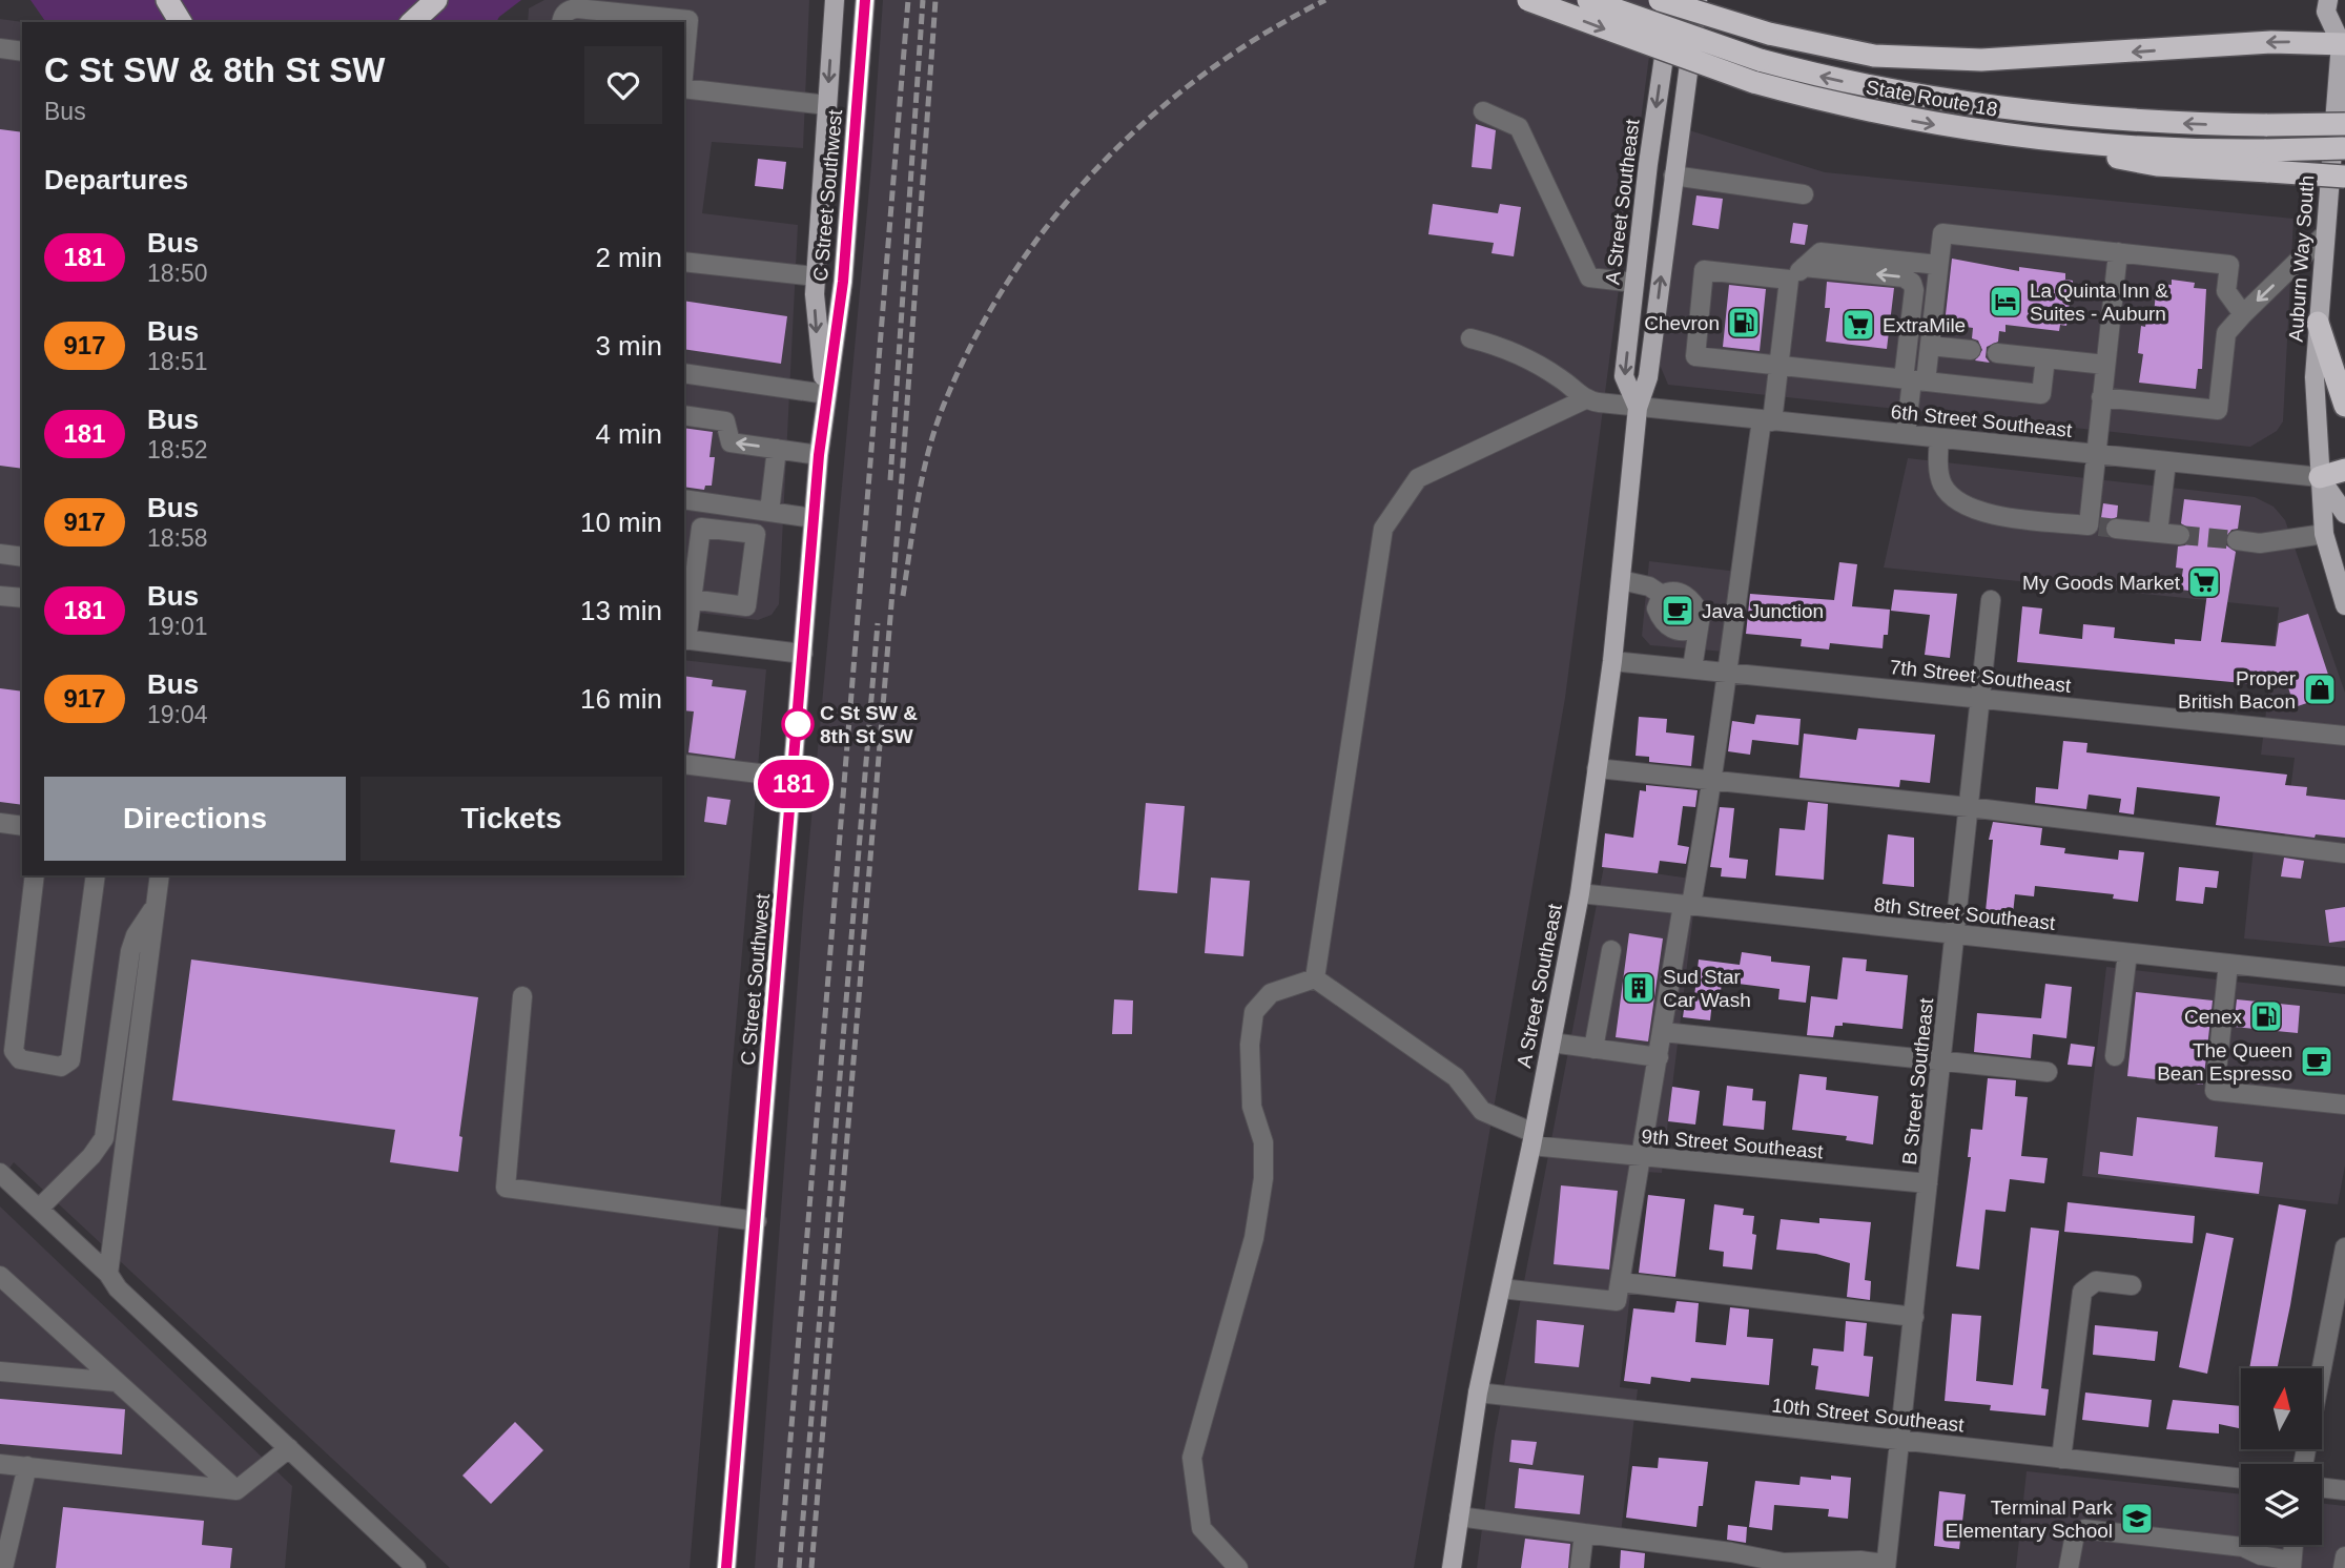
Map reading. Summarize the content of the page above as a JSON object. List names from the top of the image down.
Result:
{
  "streets": {
    "highway": ["State Route 18"],
    "main road": ["C Street Southwest", "A Street Southeast", "Auburn Way South"],
    "street": [
      "6th Street Southeast",
      "7th Street Southeast",
      "8th Street Southeast",
      "B Street Southeast",
      "9th Street Southeast",
      "10th Street Southeast"
    ]
  },
  "crossings": [
    ["A Street Southeast", "6th Street Southeast"],
    ["A Street Southeast", "7th Street Southeast"],
    ["A Street Southeast", "8th Street Southeast"],
    ["A Street Southeast", "9th Street Southeast"],
    ["A Street Southeast", "10th Street Southeast"],
    ["Auburn Way South", "6th Street Southeast"],
    ["7th Street Southeast", "B Street Southeast"],
    ["8th Street Southeast", "B Street Southeast"],
    ["B Street Southeast", "9th Street Southeast"],
    ["B Street Southeast", "10th Street Southeast"]
  ],
  "places": {
    "hotel": ["La Quinta Inn & Suites - Auburn"],
    "fuel station": ["Chevron", "Cenex"],
    "supermarket": ["ExtraMile", "My Goods Market"],
    "cafe": ["Java Junction", "The Queen Bean Espresso"],
    "shop": ["Proper British Bacon"],
    "other": ["C St SW & 8th St SW"],
    "building": ["Sud Star Car Wash"],
    "school or university": ["Terminal Park Elementary School"]
  },
  "lines": ["bus line 181"],
  "north": "top",
  "page": {
    "on_map": "181",
    "heading": [
      ["C St SW & 8th St SW", "Bus"],
      "Departures"
    ],
    "list": [
      {
        "mark": "181",
        "name": "Bus",
        "note": "18:50",
        "value": "2 min"
      },
      {
        "mark": "917",
        "name": "Bus",
        "note": "18:51",
        "value": "3 min"
      },
      {
        "mark": "181",
        "name": "Bus",
        "note": "18:52",
        "value": "4 min"
      },
      {
        "mark": "917",
        "name": "Bus",
        "note": "18:58",
        "value": "10 min"
      },
      {
        "mark": "181",
        "name": "Bus",
        "note": "19:01",
        "value": "13 min"
      },
      {
        "mark": "917",
        "name": "Bus",
        "note": "19:04",
        "value": "16 min"
      }
    ],
    "buttons": ["Directions", "Tickets"]
  }
}
